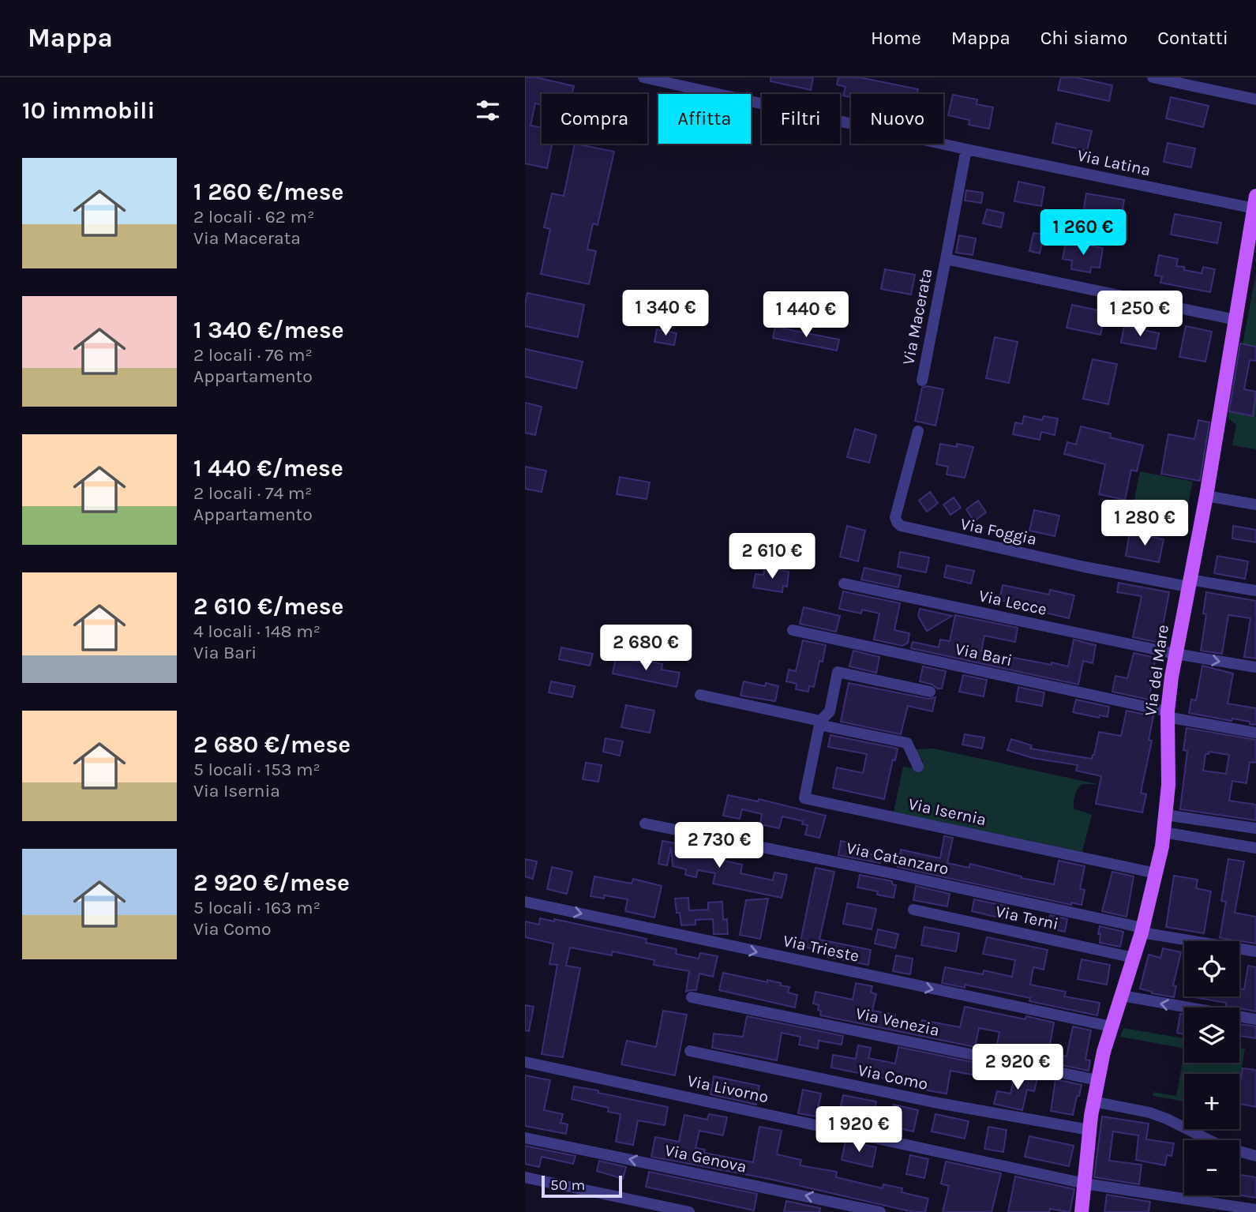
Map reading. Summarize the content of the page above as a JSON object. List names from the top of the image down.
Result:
{
  "streets": {
    "main road": ["Via del Mare"],
    "street": [
      "Via Latina",
      "Via Macerata",
      "Via Foggia",
      "Via Lecce",
      "Via Bari",
      "Via Isernia",
      "Via Catanzaro",
      "Via Terni",
      "Via Trieste",
      "Via Venezia",
      "Via Como",
      "Via Livorno",
      "Via Genova"
    ]
  },
  "crossings": [
    ["Via Latina", "Via Macerata"],
    ["Via Latina", "Via del Mare"],
    ["Via Macerata", "Via del Mare"],
    ["Via Foggia", "Via del Mare"],
    ["Via Lecce", "Via del Mare"],
    ["Via Bari", "Via del Mare"],
    ["Via del Mare", "Via Isernia"],
    ["Via del Mare", "Via Catanzaro"],
    ["Via del Mare", "Via Terni"],
    ["Via del Mare", "Via Trieste"],
    ["Via del Mare", "Via Venezia"],
    ["Via del Mare", "Via Como"],
    ["Via del Mare", "Via Livorno"]
  ],
  "one_way": ["Via Trieste"],
  "scale_bar": "50 m",
  "page": {
    "header": "Mappa",
    "nav": [
      "Home",
      "Mappa",
      "Chi siamo",
      "Contatti"
    ],
    "heading": "10 immobili",
    "chip": [
      "Compra",
      "Affitta",
      "Filtri",
      "Nuovo"
    ],
    "list": [
      {
        "name": "1 260 €/mese",
        "note": "2 locali · 62 m² · Via Macerata"
      },
      {
        "name": "1 340 €/mese",
        "note": "2 locali · 76 m² · Appartamento"
      },
      {
        "name": "1 440 €/mese",
        "note": "2 locali · 74 m² · Appartamento"
      },
      {
        "name": "2 610 €/mese",
        "note": "4 locali · 148 m² · Via Bari"
      },
      {
        "name": "2 680 €/mese",
        "note": "5 locali · 153 m² · Via Isernia"
      },
      {
        "name": "2 920 €/mese",
        "note": "5 locali · 163 m² · Via Como"
      }
    ],
    "price": [
      "1 260 €",
      "1 340 €",
      "1 250 €",
      "1 440 €",
      "1 280 €",
      "2 610 €",
      "2 680 €",
      "2 730 €",
      "2 920 €",
      "1 920 €"
    ],
    "map_buttons": ["+", "−"],
    "scale": "50 m"
  }
}
